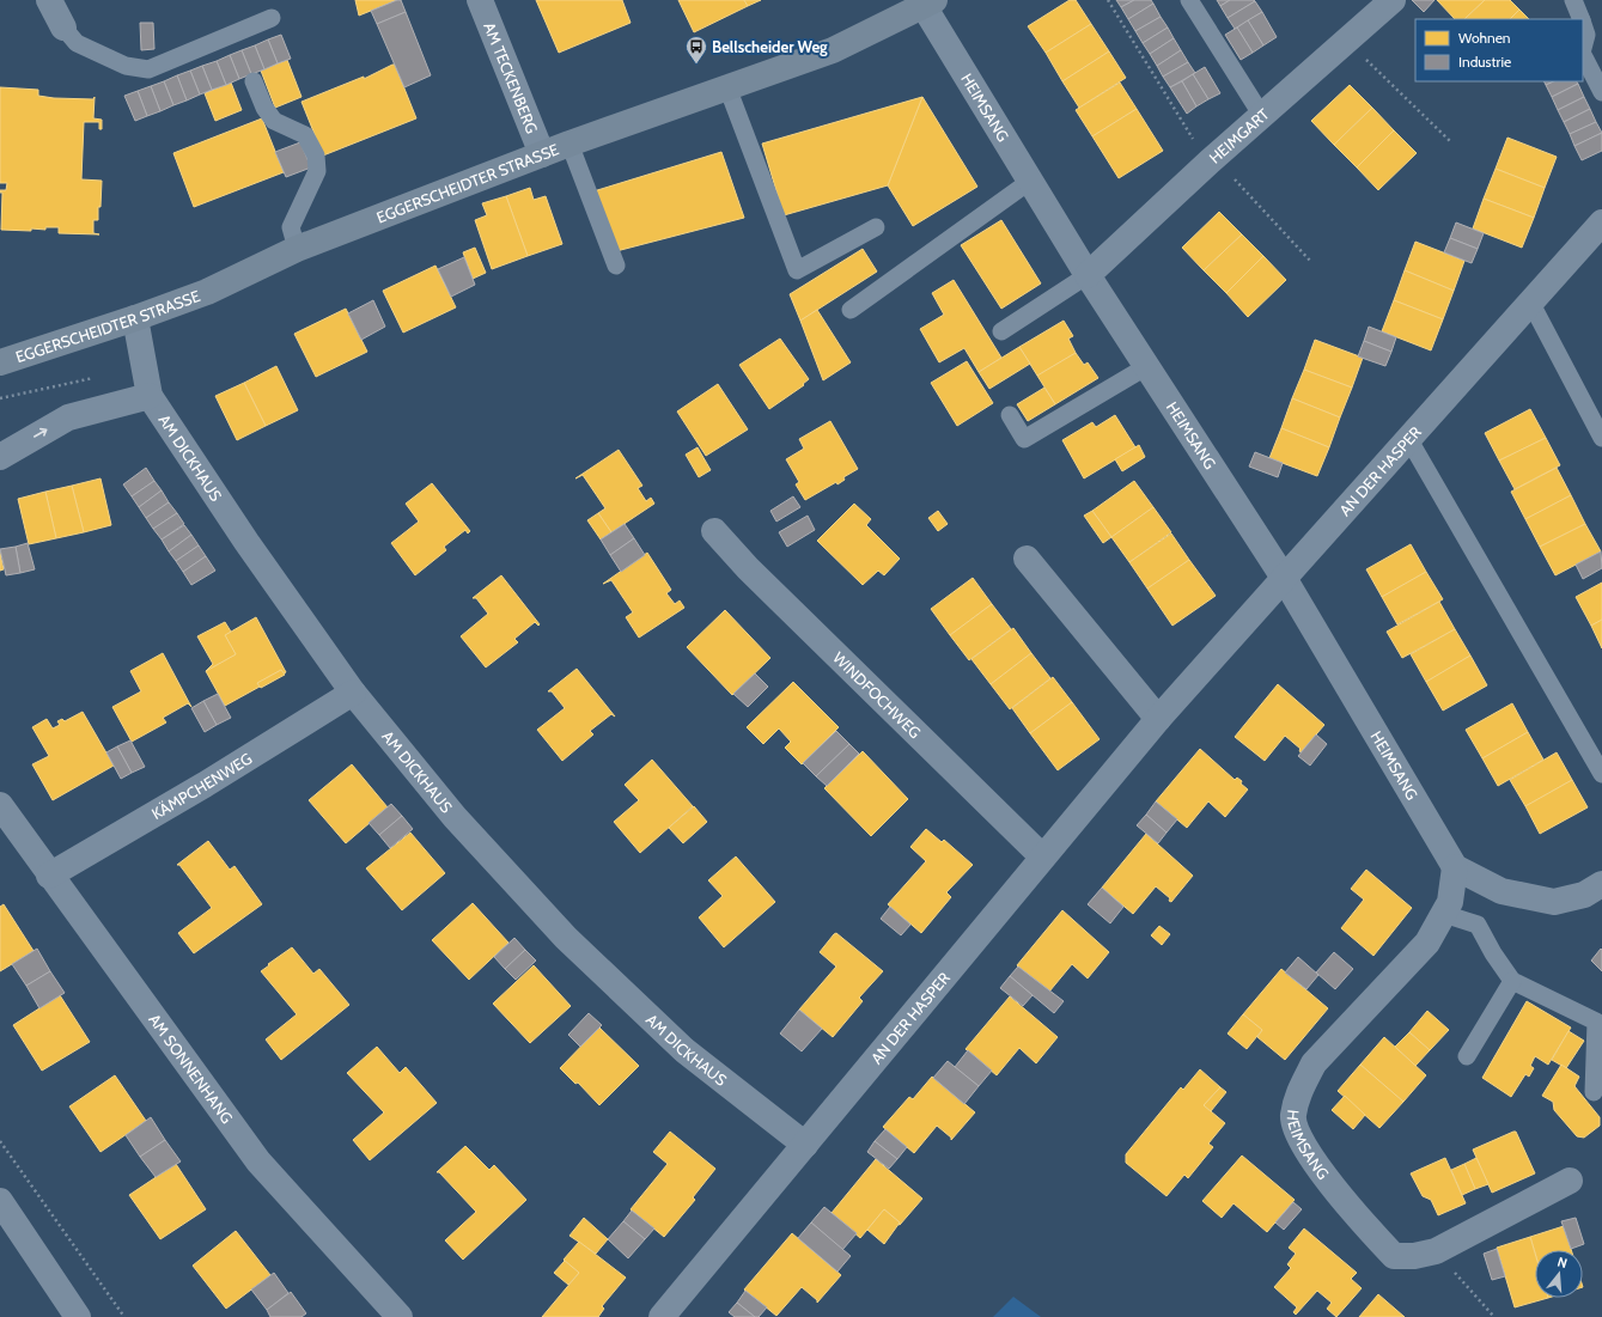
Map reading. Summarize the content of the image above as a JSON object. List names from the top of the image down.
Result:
{
  "streets": {
    "street": [
      "AM TECKENBERG",
      "HEIMSANG",
      "HEIMGART",
      "EGGERSCHEIDTER STRASSE",
      "AM DICKHAUS",
      "AN DER HASPER",
      "WINDFOCHWEG",
      "KÄMPCHENWEG",
      "AM SONNENHANG"
    ]
  },
  "crossings": [
    ["AM TECKENBERG", "EGGERSCHEIDTER STRASSE"],
    ["HEIMSANG", "HEIMGART"],
    ["HEIMSANG", "EGGERSCHEIDTER STRASSE"],
    ["HEIMSANG", "AN DER HASPER"],
    ["EGGERSCHEIDTER STRASSE", "AM DICKHAUS"],
    ["AM DICKHAUS", "AN DER HASPER"],
    ["AM DICKHAUS", "KÄMPCHENWEG"],
    ["AN DER HASPER", "WINDFOCHWEG"],
    ["KÄMPCHENWEG", "AM SONNENHANG"]
  ],
  "places": {
    "bus stop": ["Bellscheider Weg"]
  },
  "legend": ["Wohnen", "Industrie"],
  "north": "top"
}
